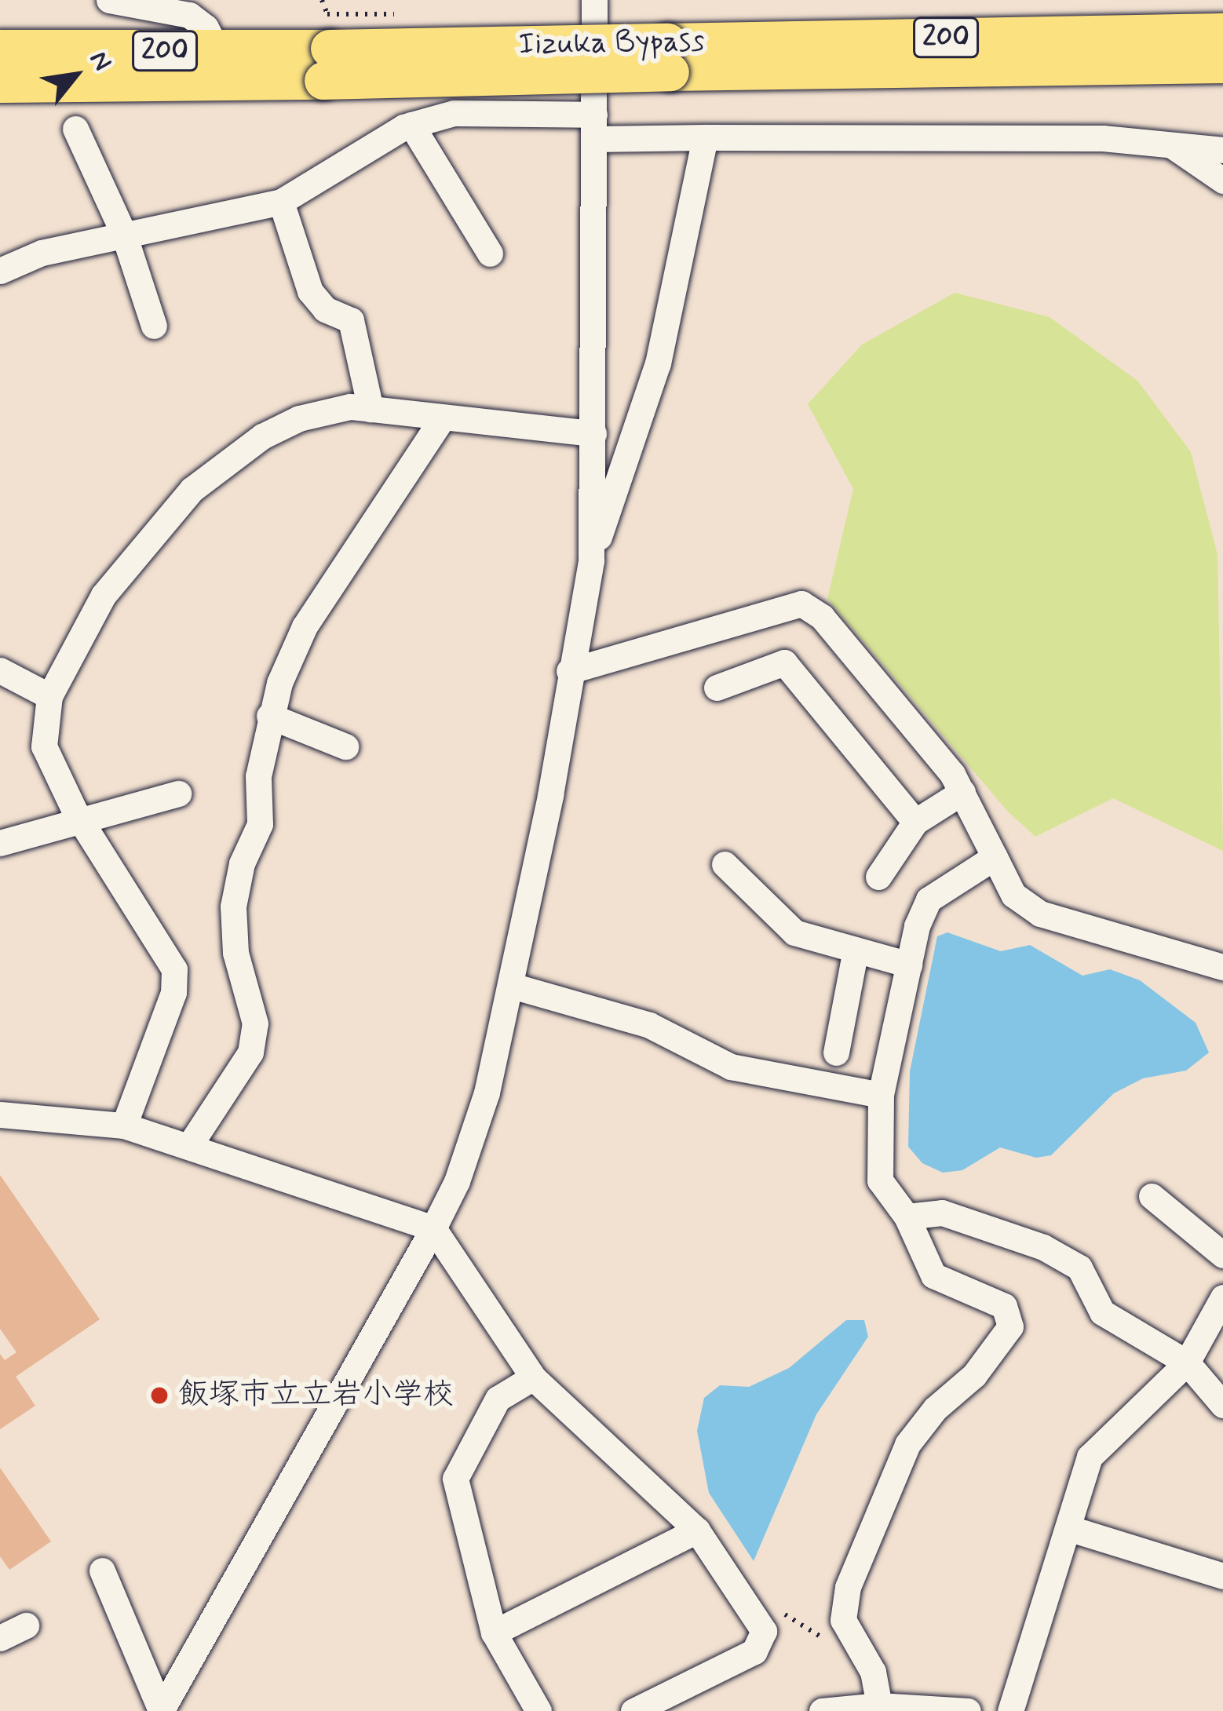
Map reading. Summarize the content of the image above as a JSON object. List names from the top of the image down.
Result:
{
  "streets": {
    "highway": ["200", "Iizuka Bypass"]
  },
  "crossings": [
    ["200", "Iizuka Bypass"]
  ],
  "places": ["飯塚市立立岩小学校"],
  "north": "top right"
}
